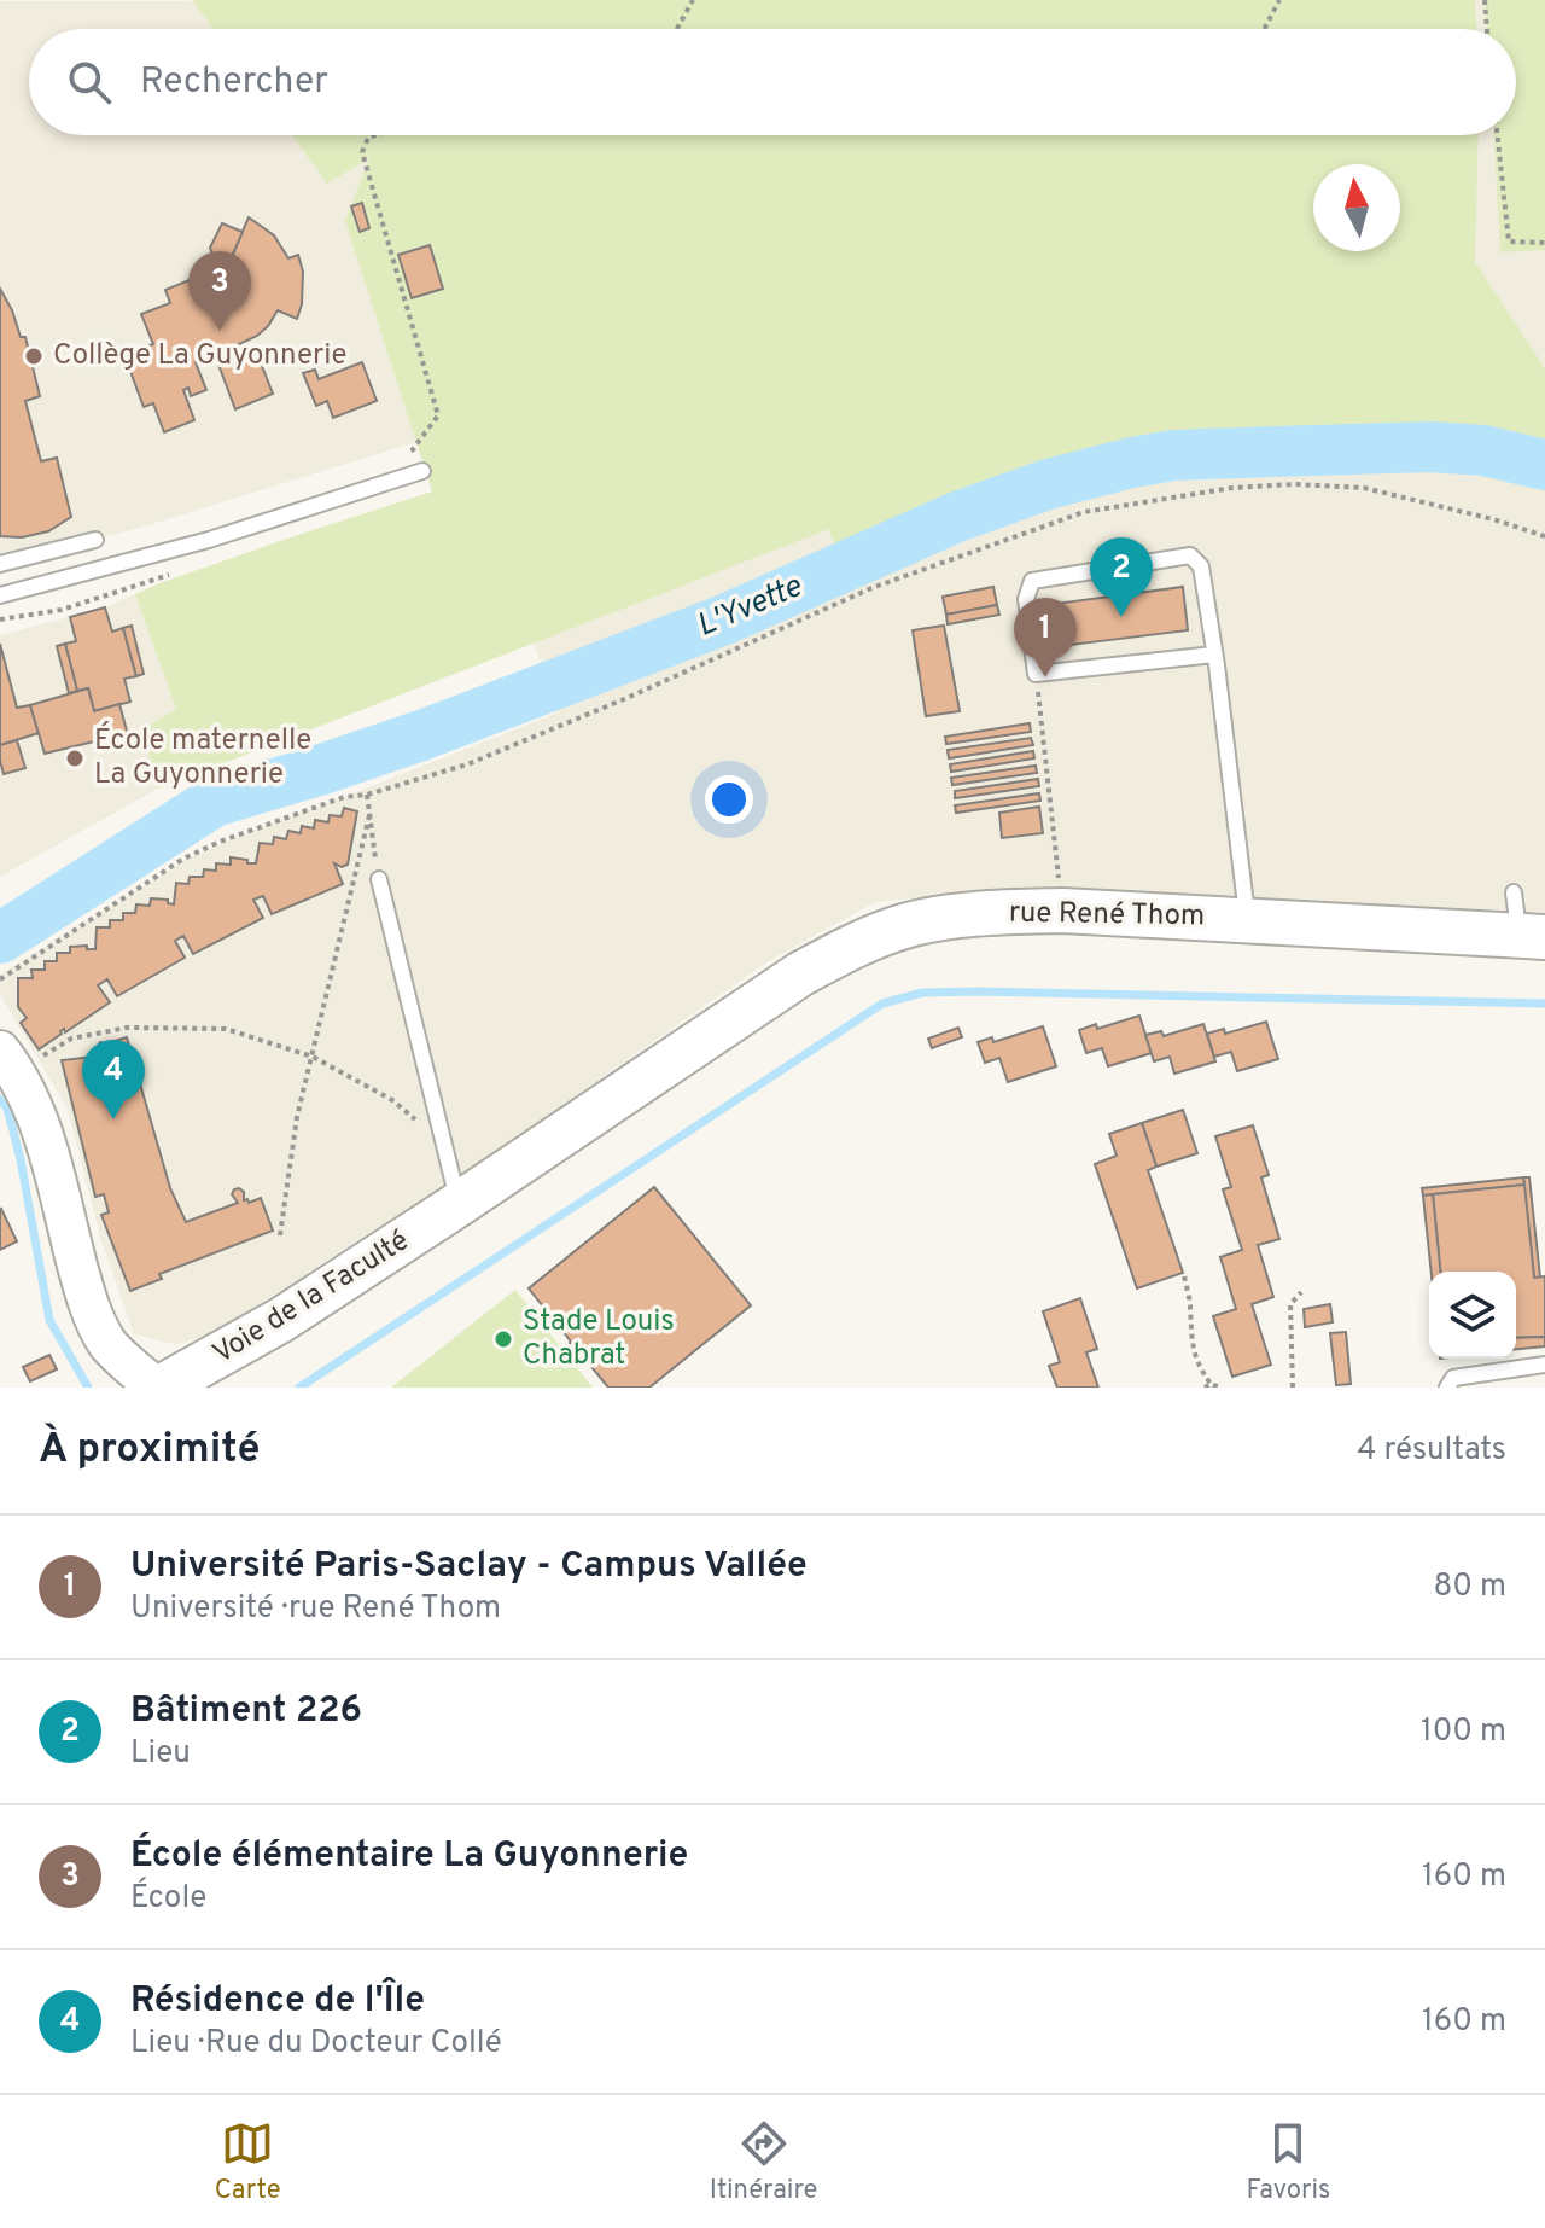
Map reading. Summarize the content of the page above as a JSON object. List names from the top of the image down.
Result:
{
  "streets": {
    "main road": ["rue René Thom", "Voie de la Faculté"]
  },
  "crossings": [
    ["rue René Thom", "Voie de la Faculté"]
  ],
  "water": ["L'Yvette"],
  "places": ["Collège La Guyonnerie", "École maternelle La Guyonnerie", "Stade Louis Chabrat"],
  "north": "top",
  "page": {
    "search": "Rechercher",
    "pins": [
      "3",
      "2",
      "1",
      "4"
    ],
    "heading": ["À proximité", "4 résultats"],
    "list": [
      {
        "mark": "1",
        "name": "Université Paris-Saclay - Campus Vallée",
        "note": "Université · rue René Thom",
        "value": "80 m"
      },
      {
        "mark": "2",
        "name": "Bâtiment 226",
        "note": "Lieu",
        "value": "100 m"
      },
      {
        "mark": "3",
        "name": "École élémentaire La Guyonnerie",
        "note": "École",
        "value": "160 m"
      },
      {
        "mark": "4",
        "name": "Résidence de l'Île",
        "note": "Lieu · Rue du Docteur Collé",
        "value": "160 m"
      }
    ],
    "nav": ["Carte", "Itinéraire", "Favoris"]
  }
}
